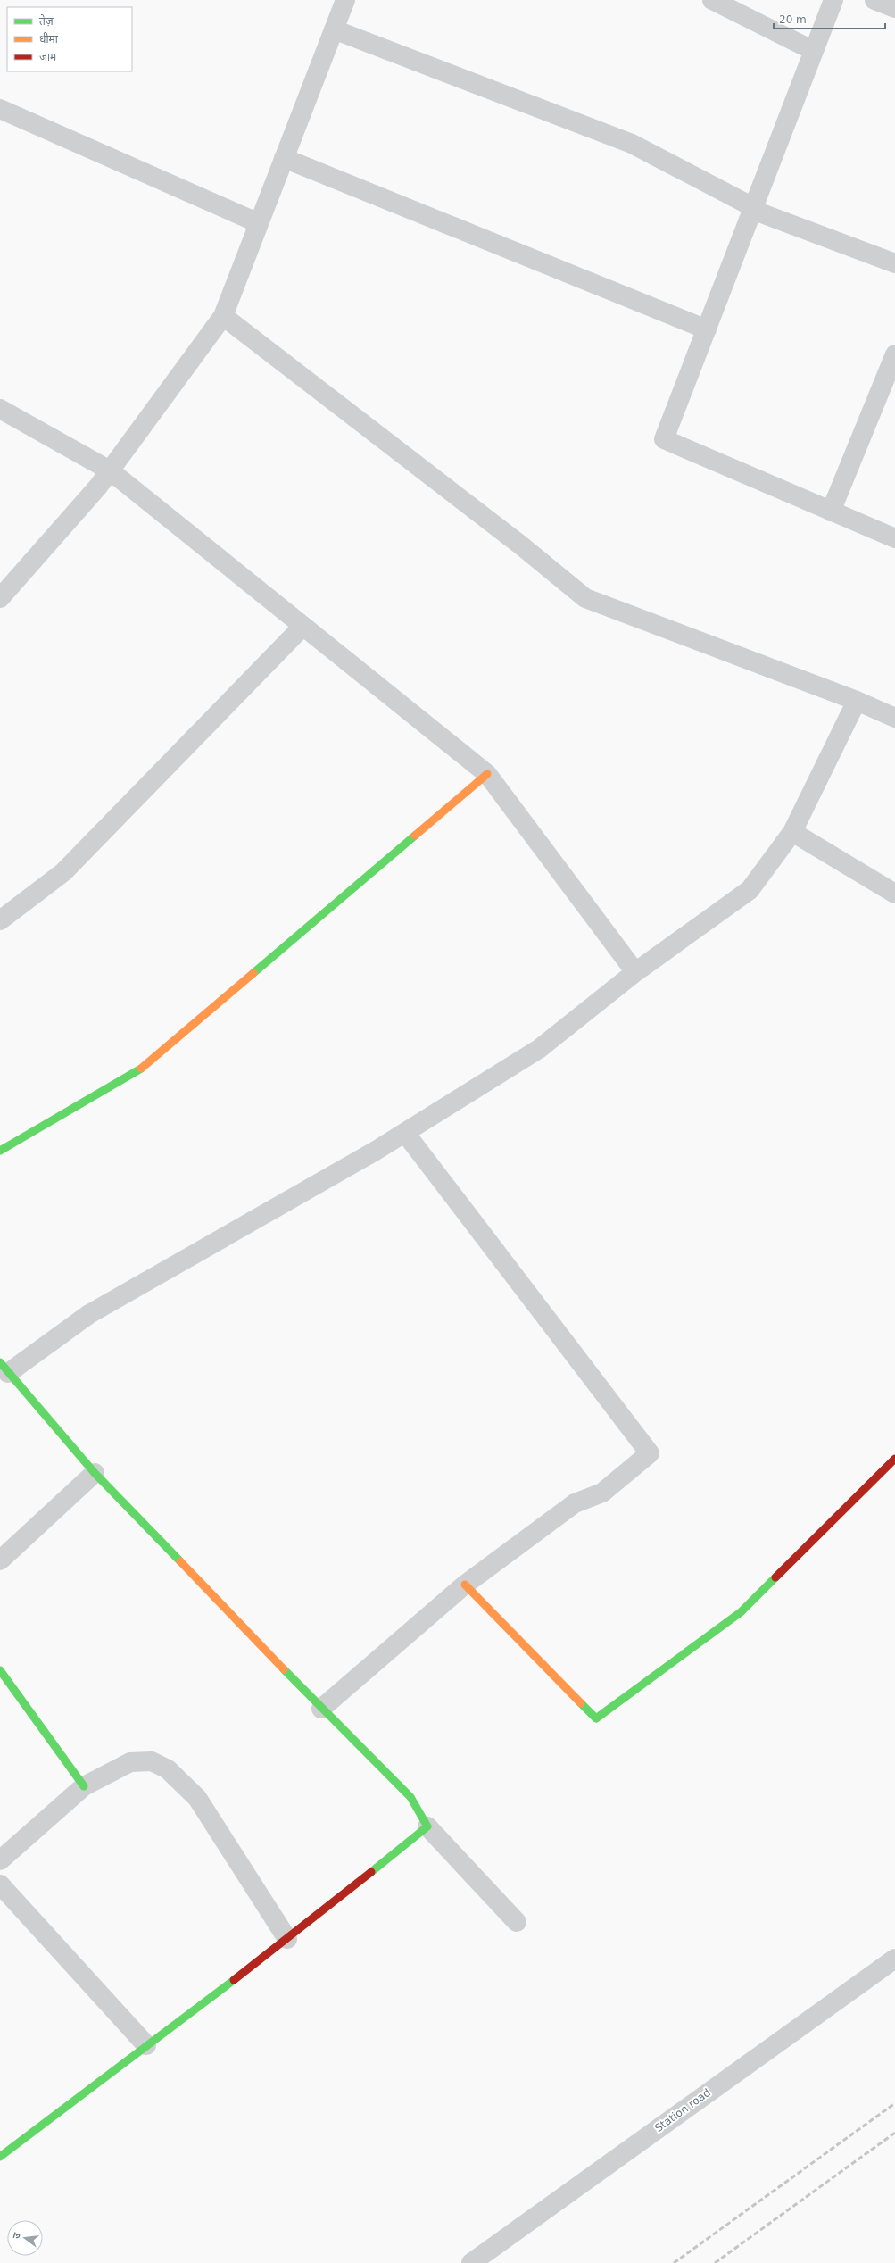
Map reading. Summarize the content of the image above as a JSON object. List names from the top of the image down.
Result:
{
  "streets": {
    "street": ["Station road"]
  },
  "legend": ["तेज़", "धीमा", "जाम"],
  "scale_bar": "20 m",
  "north": "left"
}
